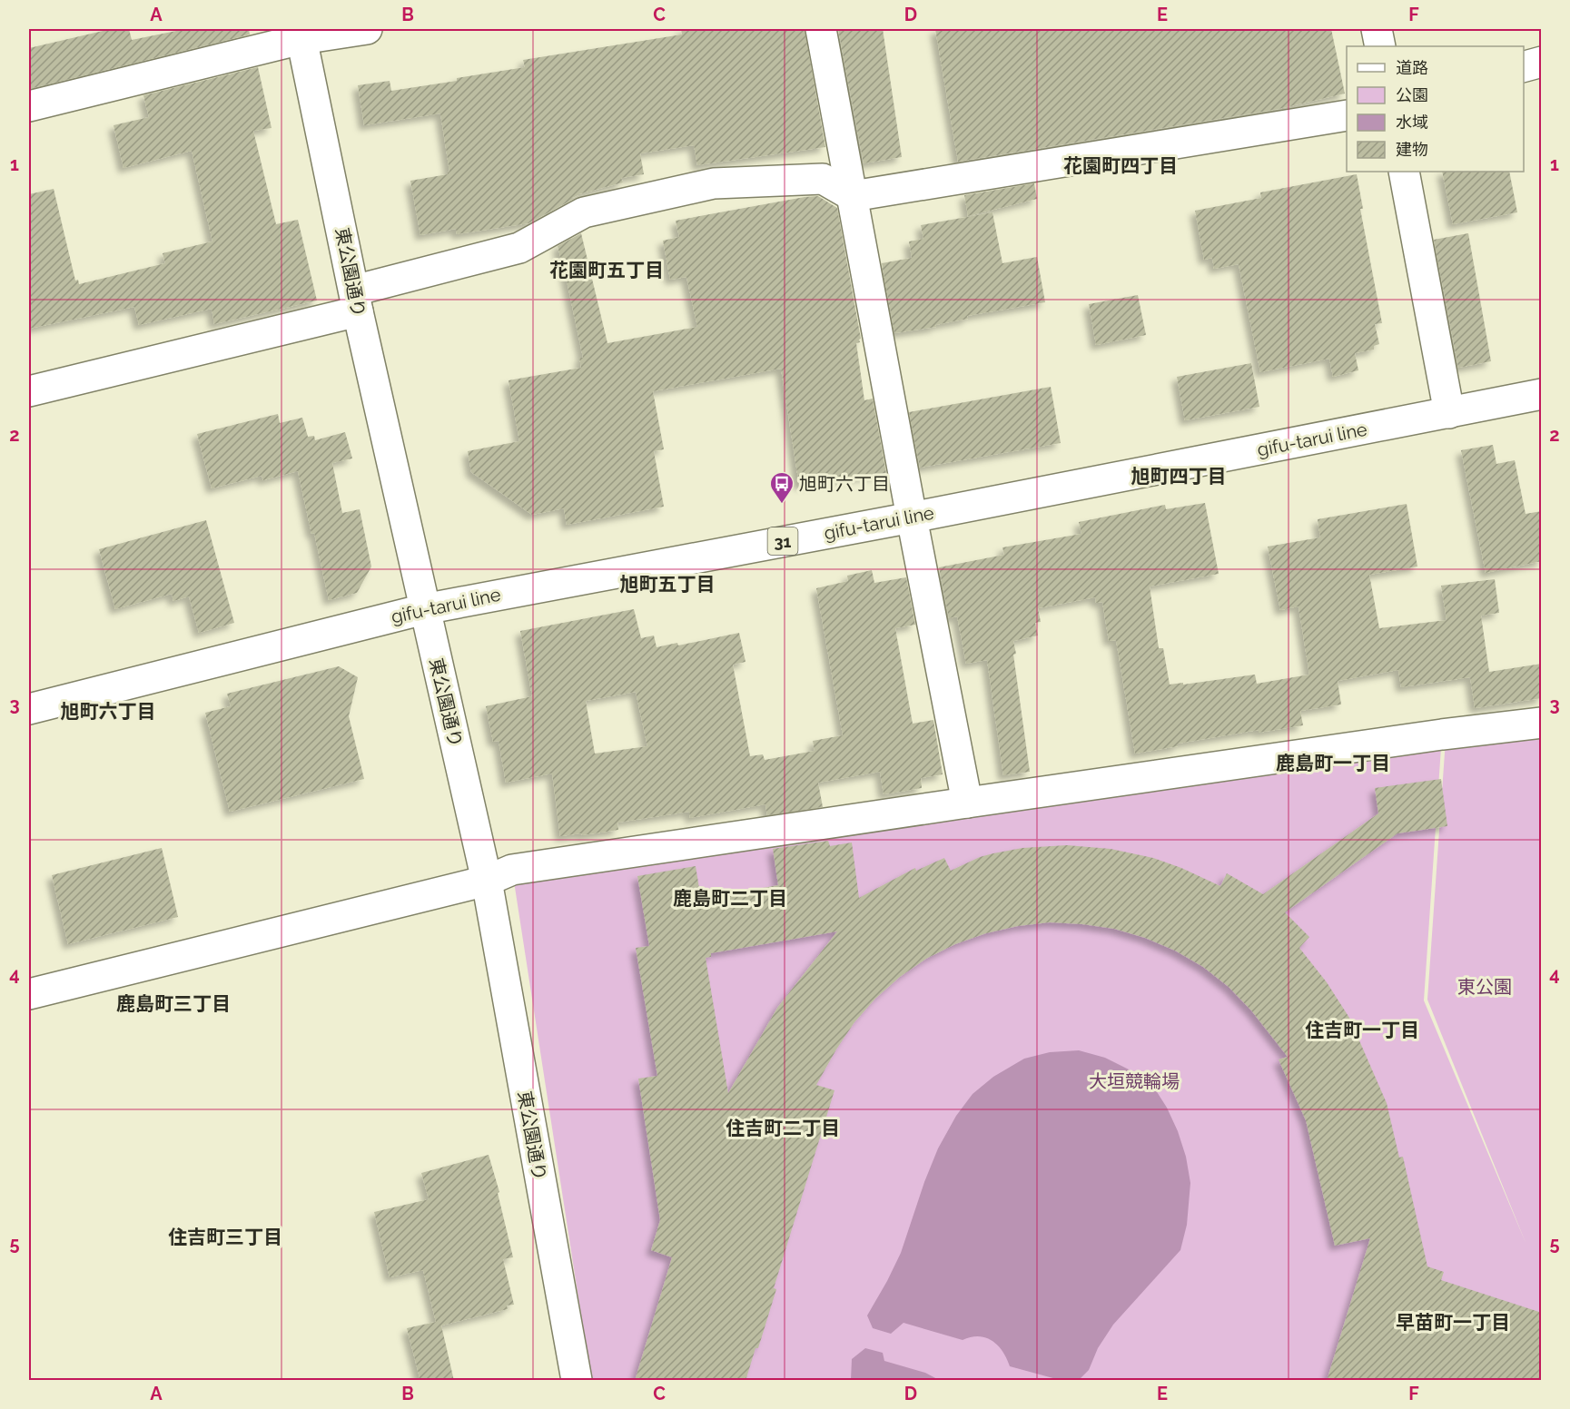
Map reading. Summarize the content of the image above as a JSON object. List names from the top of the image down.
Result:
{
  "streets": {
    "street": ["東公園通り", "gifu-tarui line", "31"]
  },
  "crossings": [
    ["東公園通り", "gifu-tarui line"]
  ],
  "districts": [
    "花園町四丁目",
    "花園町五丁目",
    "旭町四丁目",
    "旭町五丁目",
    "旭町六丁目",
    "鹿島町一丁目",
    "鹿島町二丁目",
    "鹿島町三丁目",
    "住吉町一丁目",
    "住吉町二丁目",
    "住吉町三丁目",
    "早苗町一丁目"
  ],
  "parks": ["東公園", "大垣競輪場"],
  "places": {
    "bus stop": ["旭町六丁目"]
  },
  "legend": [
    "道路",
    "公園",
    "水域",
    "建物"
  ],
  "grid": {
    "columns": [
      "A",
      "B",
      "C",
      "D",
      "E",
      "F"
    ],
    "rows": [
      "1",
      "2",
      "3",
      "4",
      "5"
    ]
  }
}
